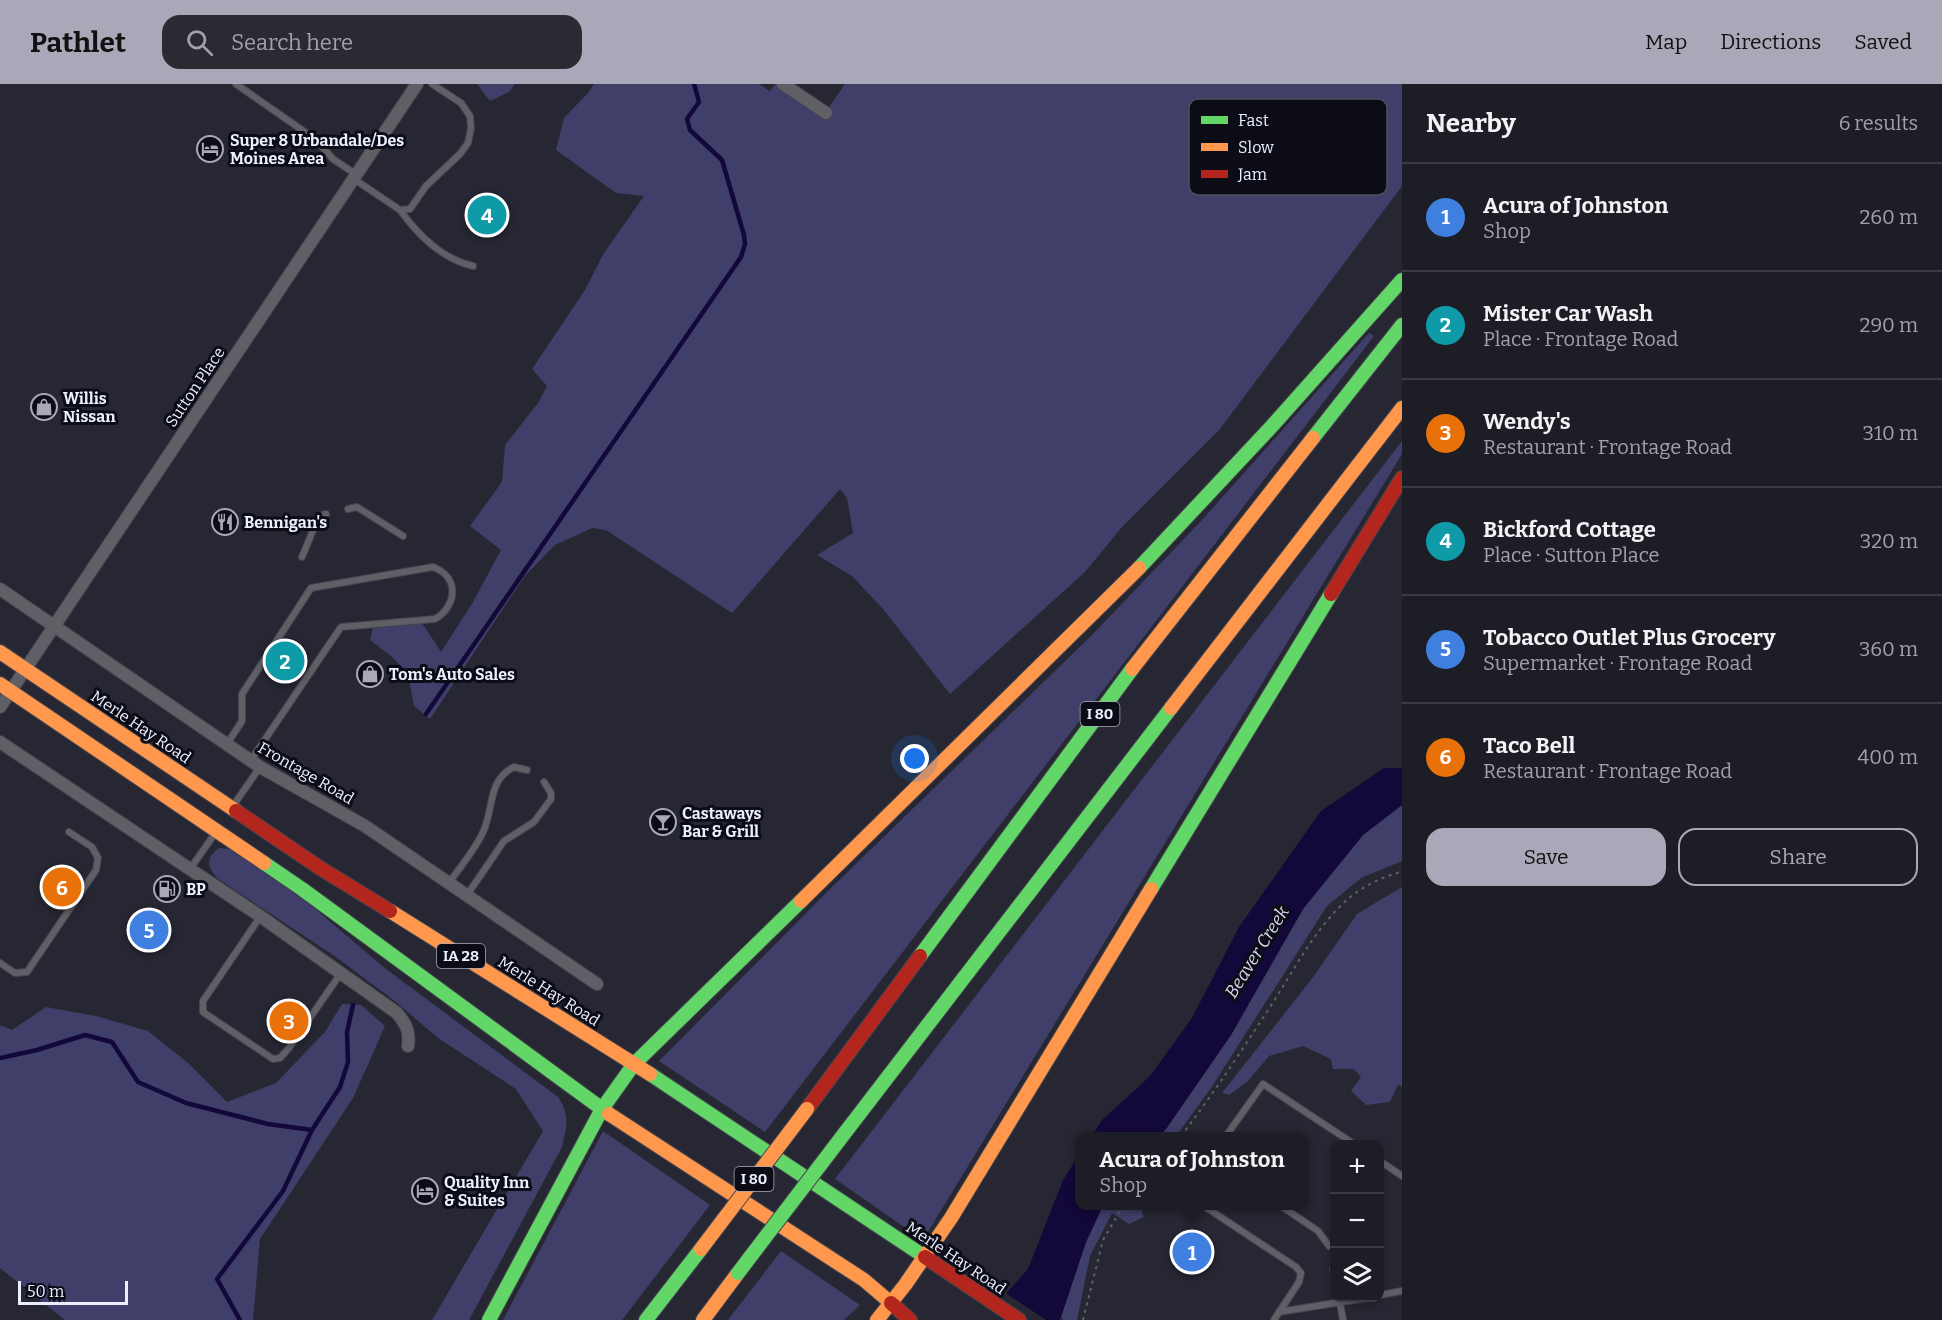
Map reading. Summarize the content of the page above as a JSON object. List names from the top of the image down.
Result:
{
  "streets": {
    "main road": ["I 80", "Merle Hay Road", "IA 28"],
    "street": ["Sutton Place", "Frontage Road"]
  },
  "crossings": [
    ["Sutton Place", "Merle Hay Road"],
    ["Sutton Place", "Frontage Road"],
    ["Sutton Place", "IA 28"]
  ],
  "water": ["Beaver Creek"],
  "places": {
    "hotel": ["Super 8 Urbandale/Des Moines Area", "Quality Inn & Suites"],
    "shop": ["Willis Nissan", "Tom's Auto Sales"],
    "restaurant": ["Bennigan's"],
    "bar": ["Castaways Bar & Grill"],
    "fuel station": ["BP"]
  },
  "legend": ["Fast", "Slow", "Jam"],
  "scale_bar": "50 m",
  "page": {
    "header": "Pathlet",
    "search": "Search here",
    "nav": ["Map", "Directions", "Saved"],
    "heading": ["Nearby", "6 results"],
    "list": [
      {
        "mark": "1",
        "name": "Acura of Johnston",
        "note": "Shop",
        "value": "260 m"
      },
      {
        "mark": "2",
        "name": "Mister Car Wash",
        "note": "Place · Frontage Road",
        "value": "290 m"
      },
      {
        "mark": "3",
        "name": "Wendy's",
        "note": "Restaurant · Frontage Road",
        "value": "310 m"
      },
      {
        "mark": "4",
        "name": "Bickford Cottage",
        "note": "Place · Sutton Place",
        "value": "320 m"
      },
      {
        "mark": "5",
        "name": "Tobacco Outlet Plus Grocery",
        "note": "Supermarket · Frontage Road",
        "value": "360 m"
      },
      {
        "mark": "6",
        "name": "Taco Bell",
        "note": "Restaurant · Frontage Road",
        "value": "400 m"
      }
    ],
    "pins": [
      "4",
      "2",
      "6",
      "5",
      "3",
      "1"
    ],
    "buttons": ["Save", "Share"],
    "popup": ["Acura of Johnston", "Shop"],
    "map_buttons": ["+", "−"],
    "scale": "50 m"
  }
}
